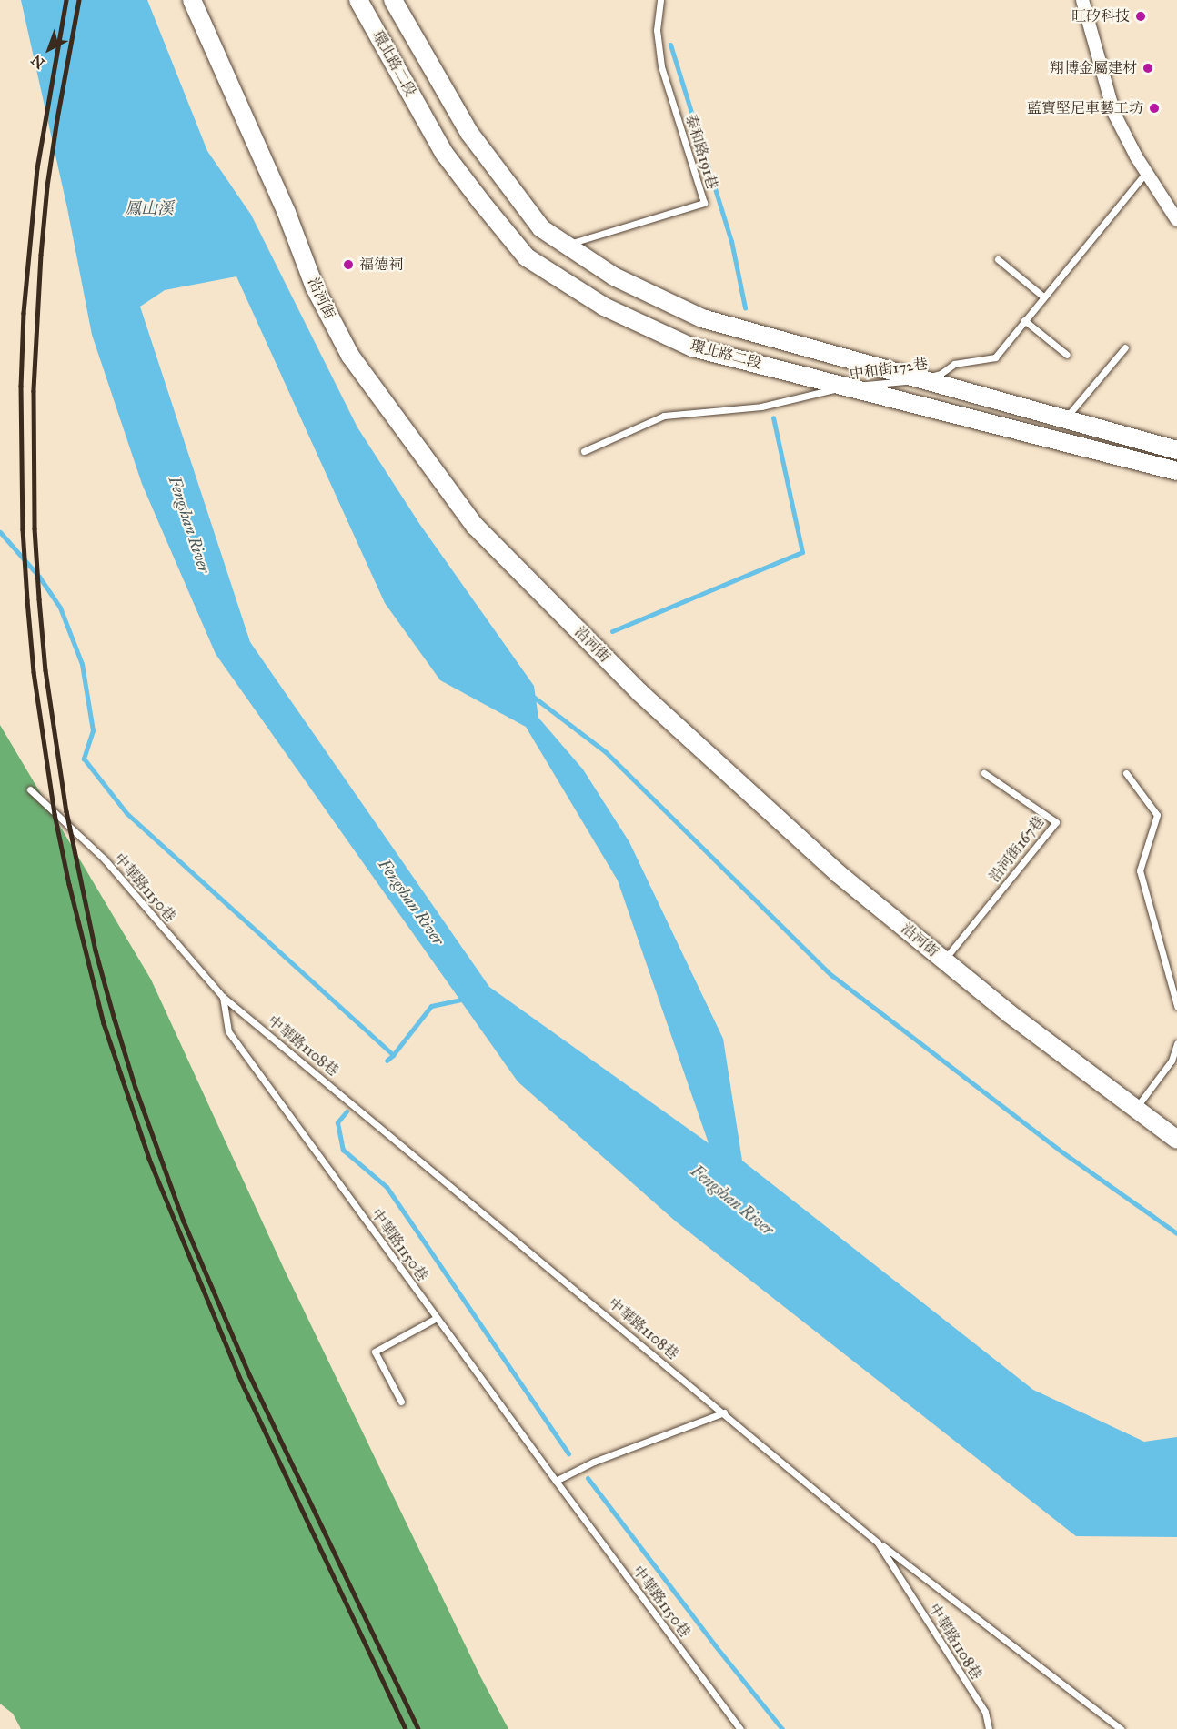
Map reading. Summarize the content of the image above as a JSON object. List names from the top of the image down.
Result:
{
  "streets": {
    "street": ["環北路二段", "沿河街"],
    "lane": [
      "泰和路191巷",
      "中和街172巷",
      "沿河街167巷",
      "中華路1150巷",
      "中華路1108巷"
    ]
  },
  "crossings": [
    ["環北路二段", "泰和路191巷"],
    ["環北路二段", "中和街172巷"],
    ["沿河街", "沿河街167巷"],
    ["中華路1150巷", "中華路1108巷"]
  ],
  "water": ["鳳山溪", "Fengshan River"],
  "places": [
    "旺矽科技",
    "翔博金屬建材",
    "藍寶堅尼車藝工坊",
    "福德祠"
  ],
  "north": "bottom left"
}
